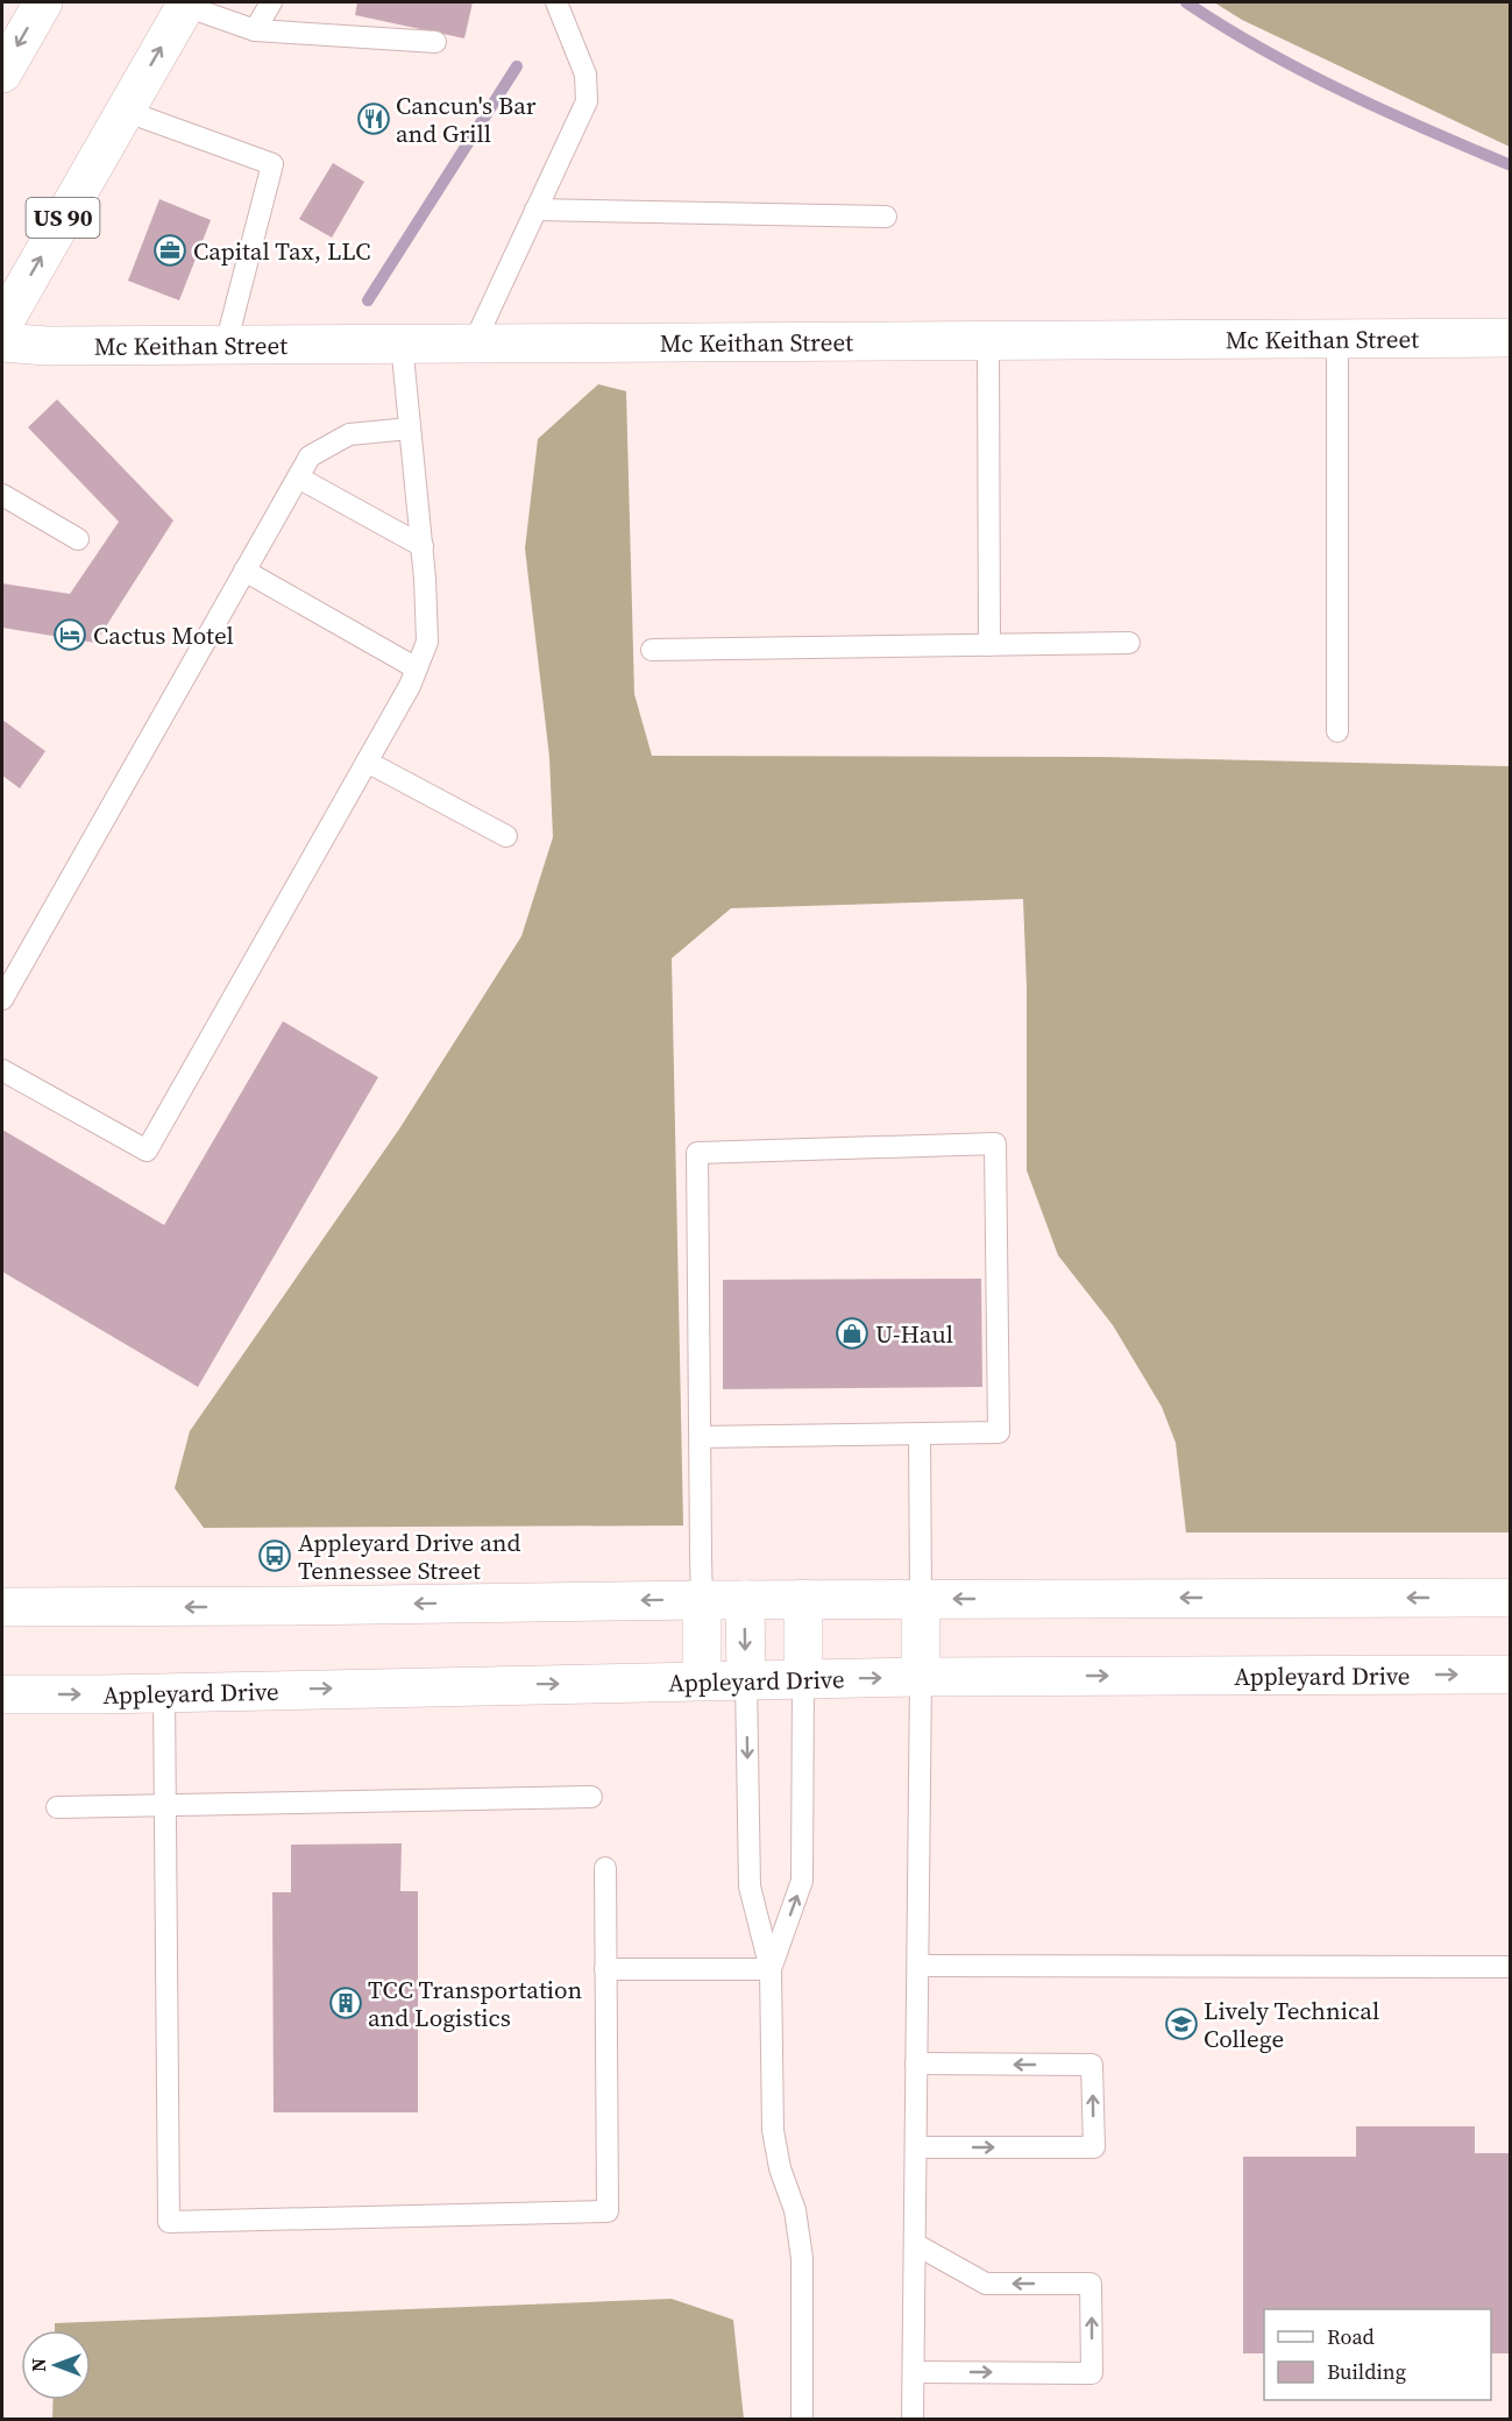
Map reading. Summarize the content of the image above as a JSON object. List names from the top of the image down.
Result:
{
  "streets": {
    "main road": ["US 90", "Mc Keithan Street", "Appleyard Drive"]
  },
  "places": {
    "restaurant": ["Cancun's Bar and Grill"],
    "office": ["Capital Tax, LLC"],
    "hotel": ["Cactus Motel"],
    "shop": ["U-Haul"],
    "bus stop": ["Appleyard Drive and Tennessee Street"],
    "building": ["TCC Transportation and Logistics"],
    "school or university": ["Lively Technical College"]
  },
  "legend": ["Road", "Building"],
  "north": "left"
}
